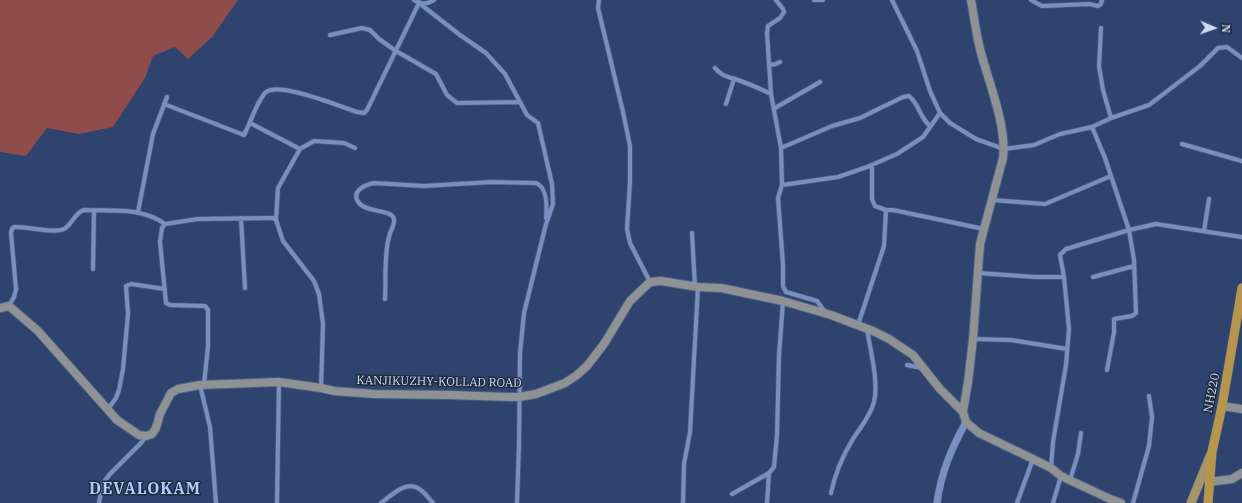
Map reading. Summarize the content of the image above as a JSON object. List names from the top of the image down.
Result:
{
  "streets": {
    "highway": ["NH220"],
    "main road": ["KANJIKUZHY-KOLLAD ROAD"]
  },
  "districts": ["DEVALOKAM"],
  "north": "right"
}
